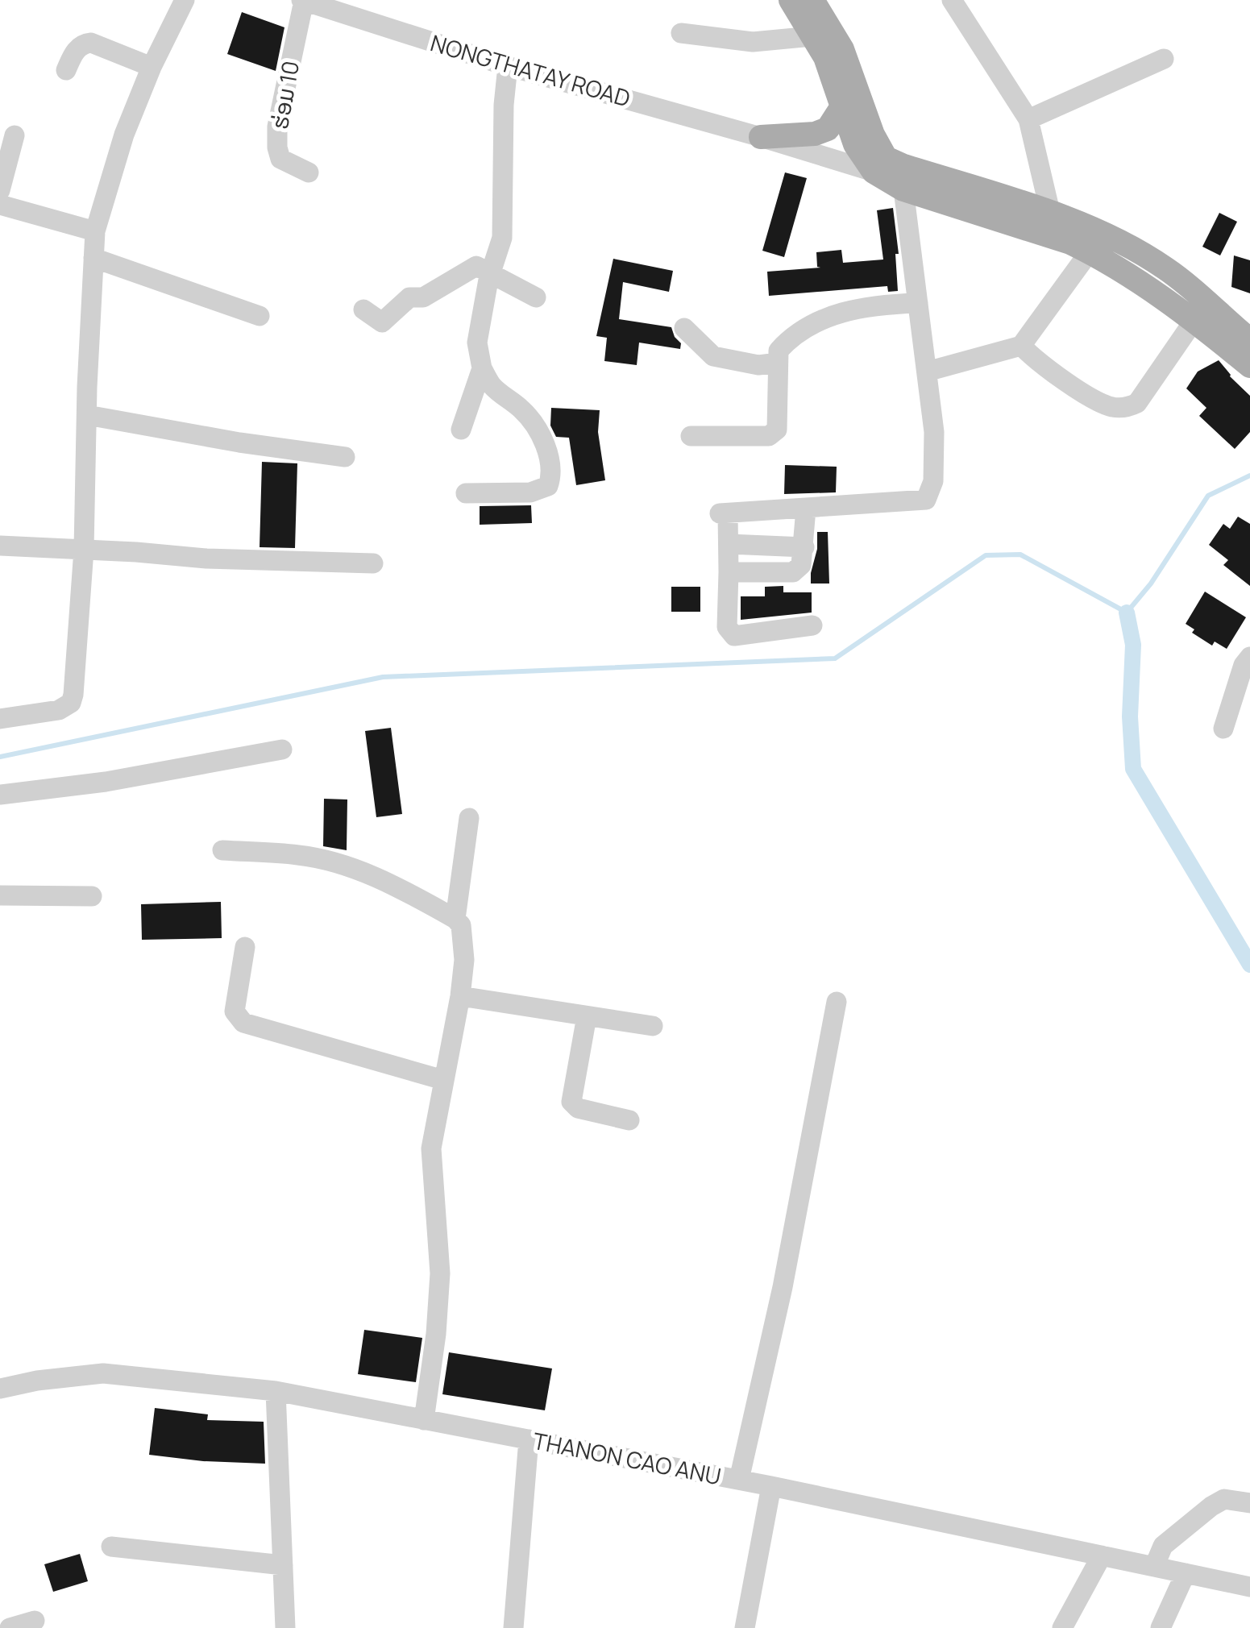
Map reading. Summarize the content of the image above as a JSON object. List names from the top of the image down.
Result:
{
  "streets": {
    "street": ["NONGTHATAY ROAD", "ຮ່ອມ 10", "THANON CAO ANU"]
  },
  "crossings": [
    ["NONGTHATAY ROAD", "ຮ່ອມ 10"]
  ]
}
